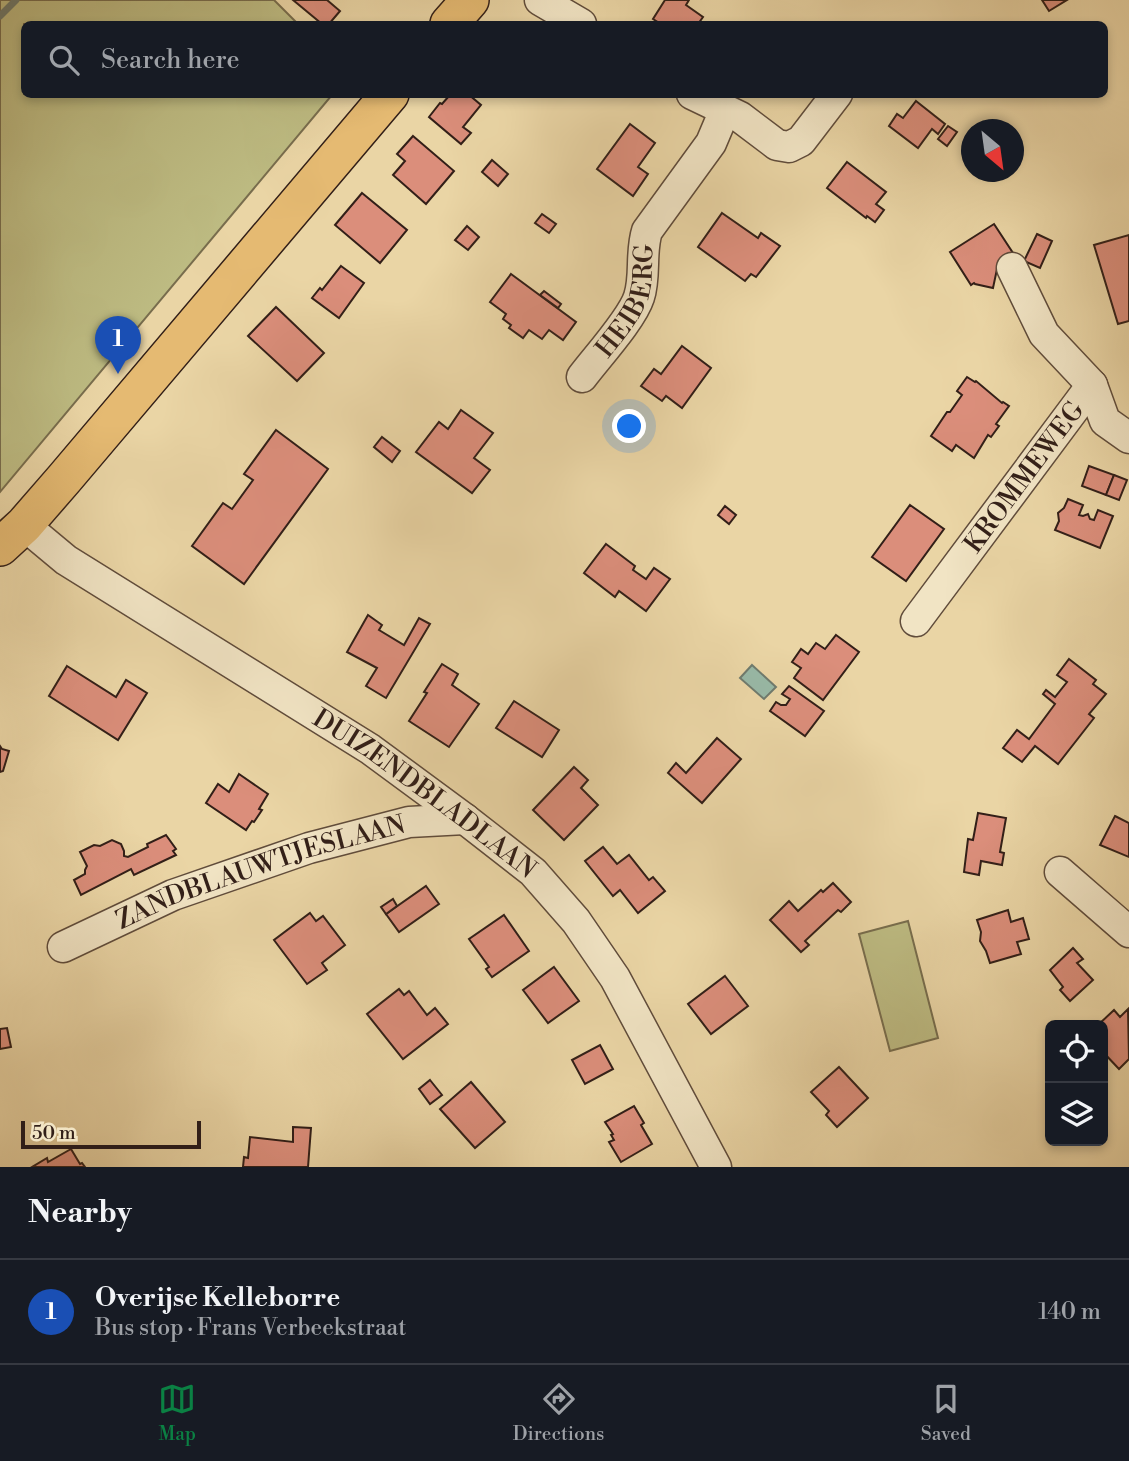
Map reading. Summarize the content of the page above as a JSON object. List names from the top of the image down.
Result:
{
  "streets": {
    "street": [
      "HEIBERG",
      "KROMMEWEG",
      "DUIZENDBLADLAAN",
      "ZANDBLAUWTJESLAAN"
    ]
  },
  "crossings": [
    ["DUIZENDBLADLAAN", "ZANDBLAUWTJESLAAN"]
  ],
  "scale_bar": "50 m",
  "north": "bottom right",
  "page": {
    "search": "Search here",
    "pins": "1",
    "scale": "50 m",
    "heading": "Nearby",
    "list": [
      {
        "mark": "1",
        "name": "Overijse Kelleborre",
        "note": "Bus stop · Frans Verbeekstraat",
        "value": "140 m"
      }
    ],
    "nav": ["Map", "Directions", "Saved"]
  }
}
